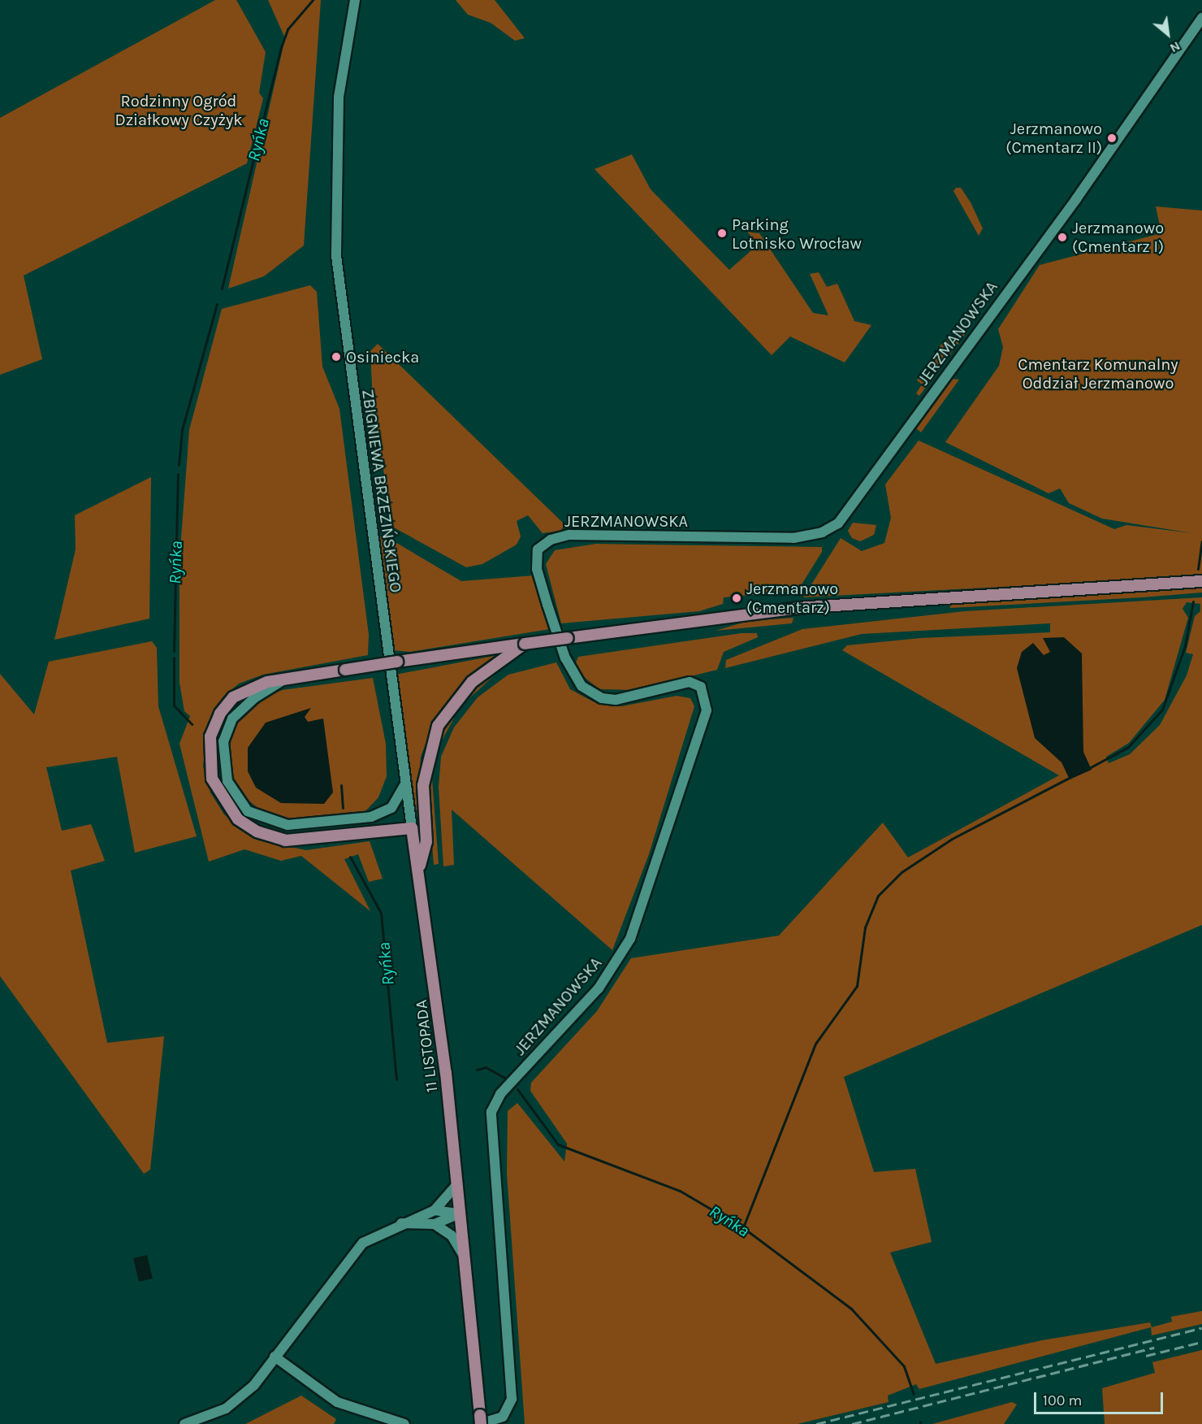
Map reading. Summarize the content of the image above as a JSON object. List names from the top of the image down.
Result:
{
  "streets": {
    "main road": ["11 LISTOPADA"],
    "street": ["JERZMANOWSKA", "ZBIGNIEWA BRZEZIŃSKIEGO"]
  },
  "crossings": [
    ["JERZMANOWSKA", "11 LISTOPADA"],
    ["ZBIGNIEWA BRZEZIŃSKIEGO", "11 LISTOPADA"]
  ],
  "water": ["Ryńka"],
  "parks": ["Rodzinny Ogród Działkowy Czyżyk", "Cmentarz Komunalny Oddział Jerzmanowo"],
  "places": [
    "Jerzmanowo (Cmentarz II)",
    "Parking Lotnisko Wrocław",
    "Jerzmanowo (Cmentarz I)",
    "Osiniecka",
    "Jerzmanowo (Cmentarz)"
  ],
  "scale_bar": "100 m",
  "north": "bottom right"
}
